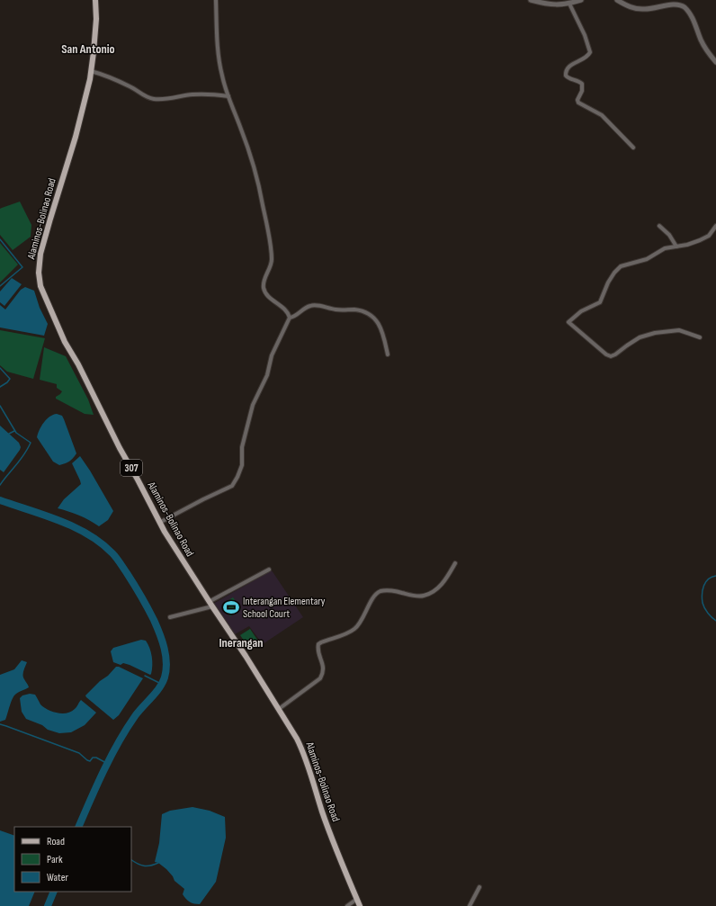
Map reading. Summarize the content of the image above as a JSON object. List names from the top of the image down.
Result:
{
  "streets": {
    "main road": ["Alaminos-Bolinao Road", "307"]
  },
  "districts": ["San Antonio", "Inerangan"],
  "places": {
    "sports": ["Interangan Elementary School Court"]
  },
  "legend": ["Road", "Park", "Water"]
}
